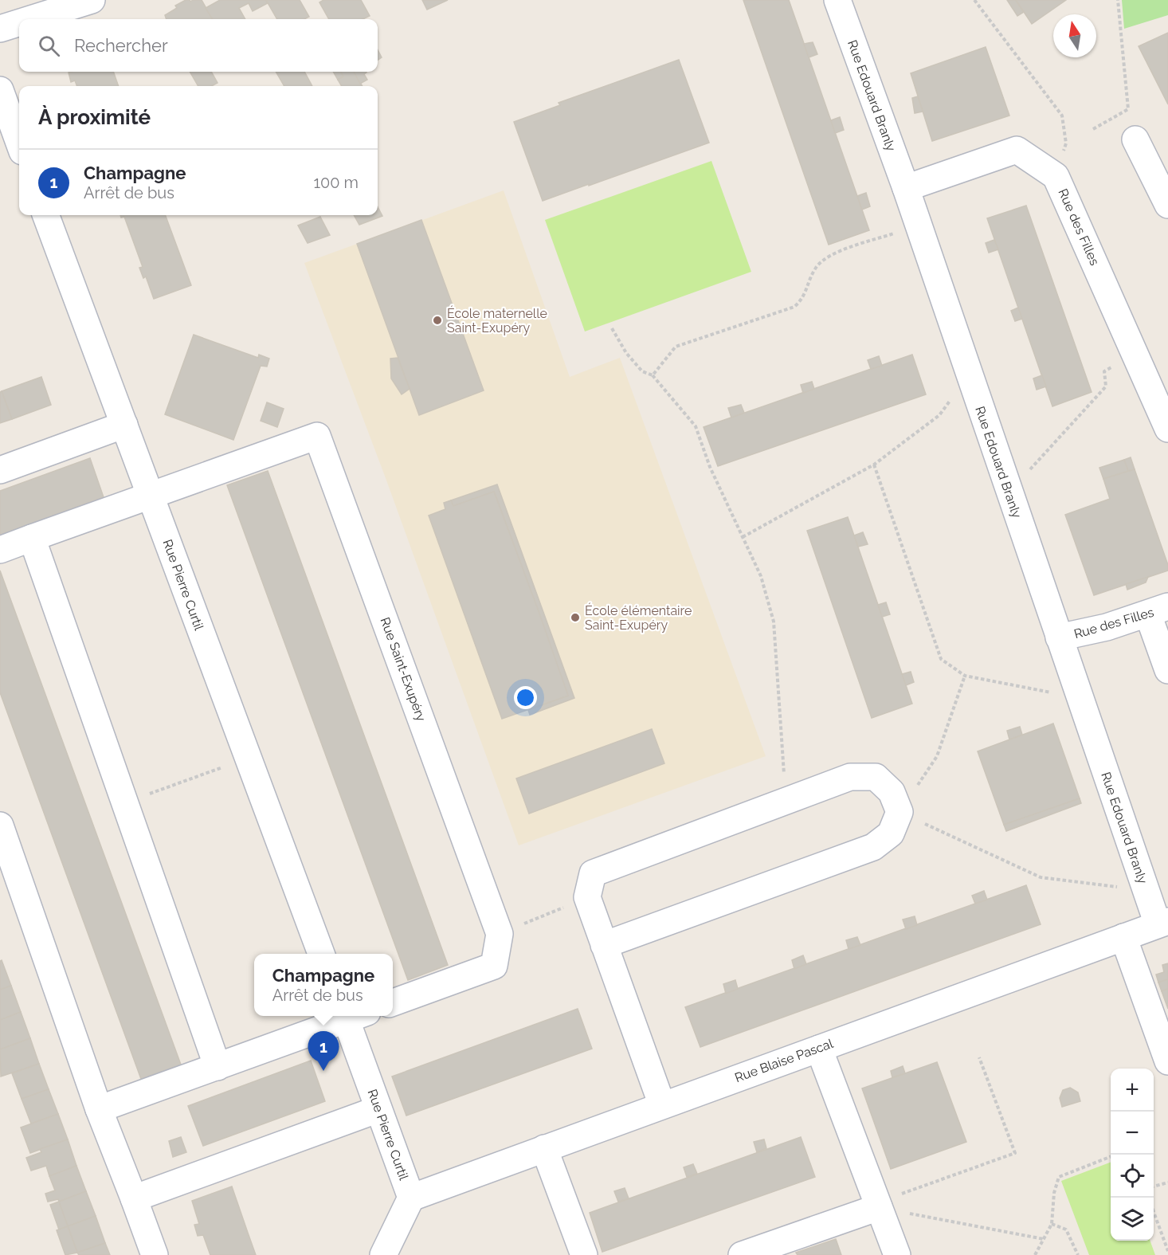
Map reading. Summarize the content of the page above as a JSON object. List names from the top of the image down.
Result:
{
  "streets": {
    "street": [
      "Rue Edouard Branly",
      "Rue des Filles",
      "Rue Pierre Curtil",
      "Rue Saint-Exupéry",
      "Rue Blaise Pascal"
    ]
  },
  "crossings": [
    ["Rue Edouard Branly", "Rue des Filles"],
    ["Rue Edouard Branly", "Rue Blaise Pascal"],
    ["Rue Pierre Curtil", "Rue Saint-Exupéry"],
    ["Rue Pierre Curtil", "Rue Blaise Pascal"]
  ],
  "places": ["École maternelle Saint-Exupéry", "École élémentaire Saint-Exupéry"],
  "north": "top",
  "page": {
    "search": "Rechercher",
    "heading": "À proximité",
    "list": [
      {
        "mark": "1",
        "name": "Champagne",
        "note": "Arrêt de bus",
        "value": "100 m"
      }
    ],
    "popup": ["Champagne", "Arrêt de bus"],
    "pins": "1",
    "map_buttons": ["+", "−"]
  }
}
